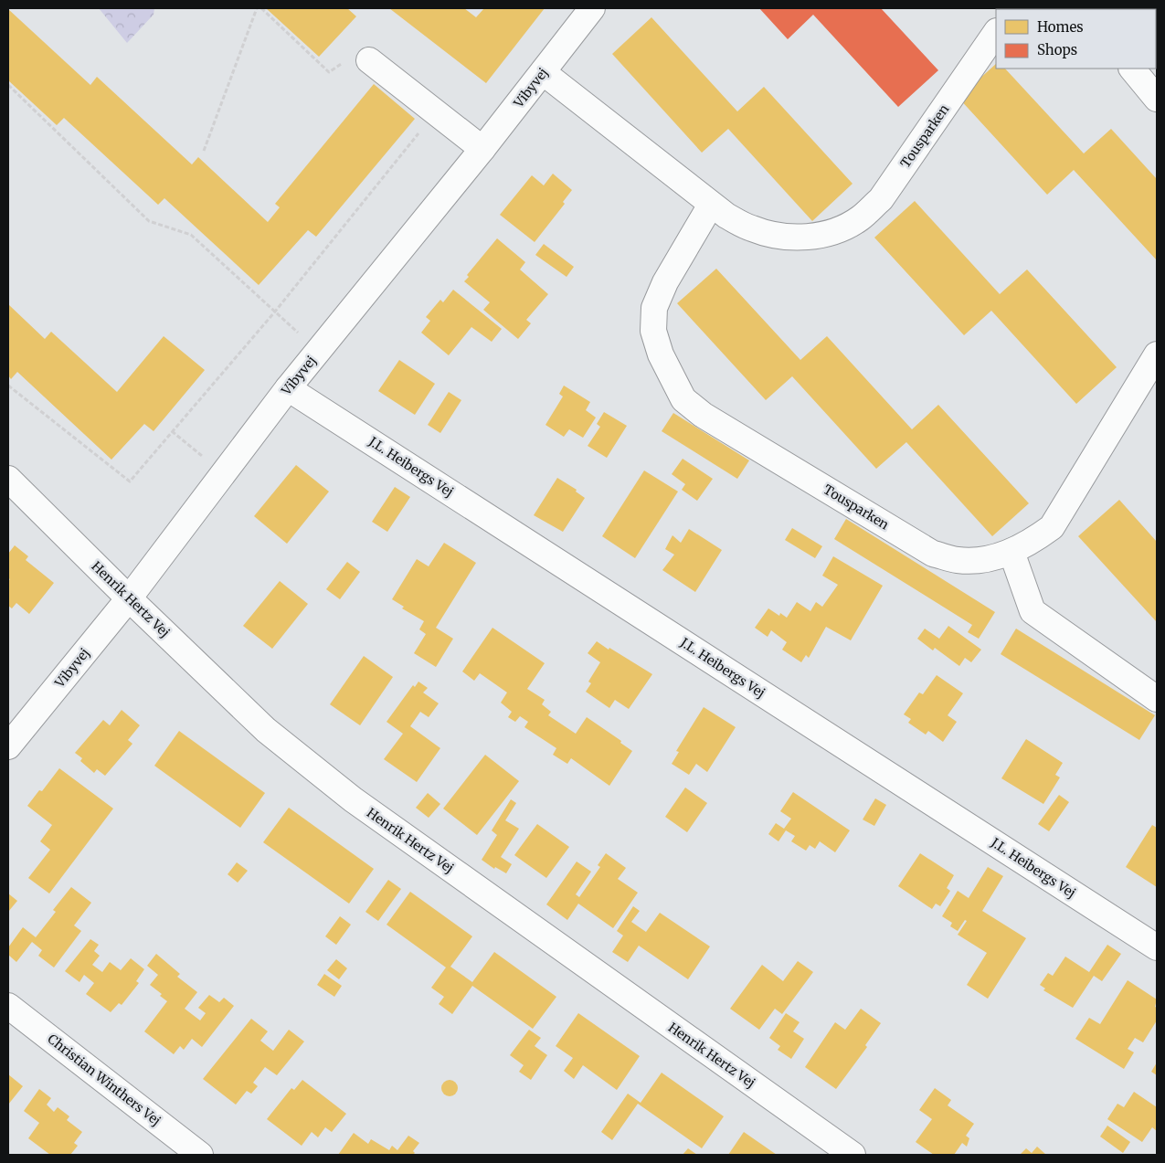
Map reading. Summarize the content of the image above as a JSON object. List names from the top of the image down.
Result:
{
  "streets": {
    "street": [
      "Vibyvej",
      "Tousparken",
      "J.L. Heibergs Vej",
      "Henrik Hertz Vej",
      "Christian Winthers Vej"
    ]
  },
  "crossings": [
    ["Vibyvej", "Tousparken"],
    ["Vibyvej", "J.L. Heibergs Vej"],
    ["Vibyvej", "Henrik Hertz Vej"]
  ],
  "legend": ["Homes", "Shops"]
}
